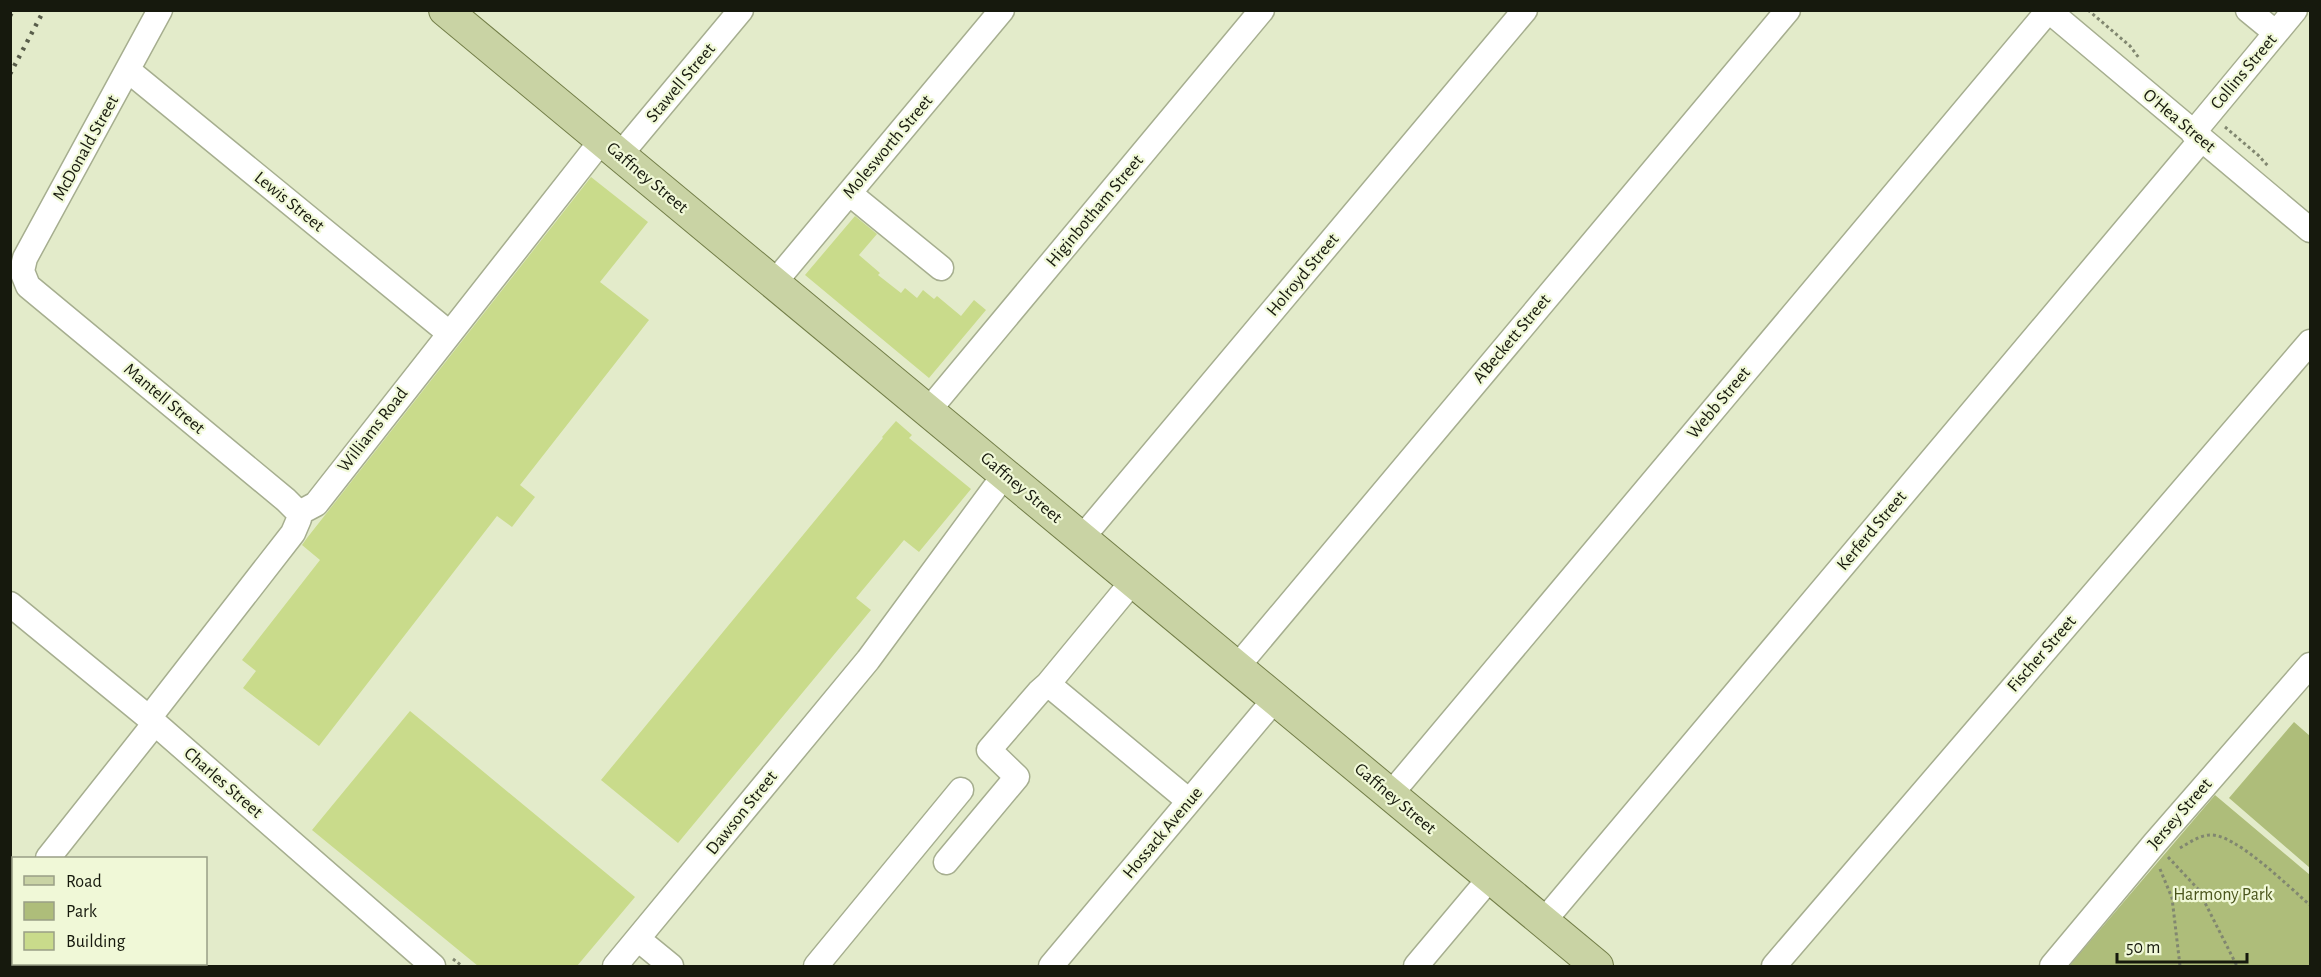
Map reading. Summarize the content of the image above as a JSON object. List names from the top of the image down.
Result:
{
  "streets": {
    "main road": ["Gaffney Street"],
    "street": [
      "Collins Street",
      "Stawell Street",
      "O'Hea Street",
      "Molesworth Street",
      "McDonald Street",
      "Lewis Street",
      "Higinbotham Street",
      "Holroyd Street",
      "A'Beckett Street",
      "Mantell Street",
      "Webb Street",
      "Williams Road",
      "Kerferd Street",
      "Fischer Street",
      "Charles Street",
      "Dawson Street",
      "Jersey Street",
      "Hossack Avenue"
    ]
  },
  "crossings": [
    ["Collins Street", "O'Hea Street"],
    ["Collins Street", "Kerferd Street"],
    ["Stawell Street", "Gaffney Street"],
    ["Stawell Street", "Williams Road"],
    ["O'Hea Street", "Webb Street"],
    ["O'Hea Street", "Kerferd Street"],
    ["Molesworth Street", "Gaffney Street"],
    ["McDonald Street", "Lewis Street"],
    ["McDonald Street", "Mantell Street"],
    ["Gaffney Street", "Higinbotham Street"],
    ["Gaffney Street", "Holroyd Street"],
    ["Gaffney Street", "A'Beckett Street"],
    ["Gaffney Street", "Webb Street"],
    ["Gaffney Street", "Williams Road"],
    ["Gaffney Street", "Kerferd Street"],
    ["Gaffney Street", "Dawson Street"],
    ["Gaffney Street", "Hossack Avenue"],
    ["Lewis Street", "Williams Road"],
    ["Mantell Street", "Williams Road"]
  ],
  "parks": ["Harmony Park"],
  "legend": ["Road", "Park", "Building"],
  "scale_bar": "50 m"
}
